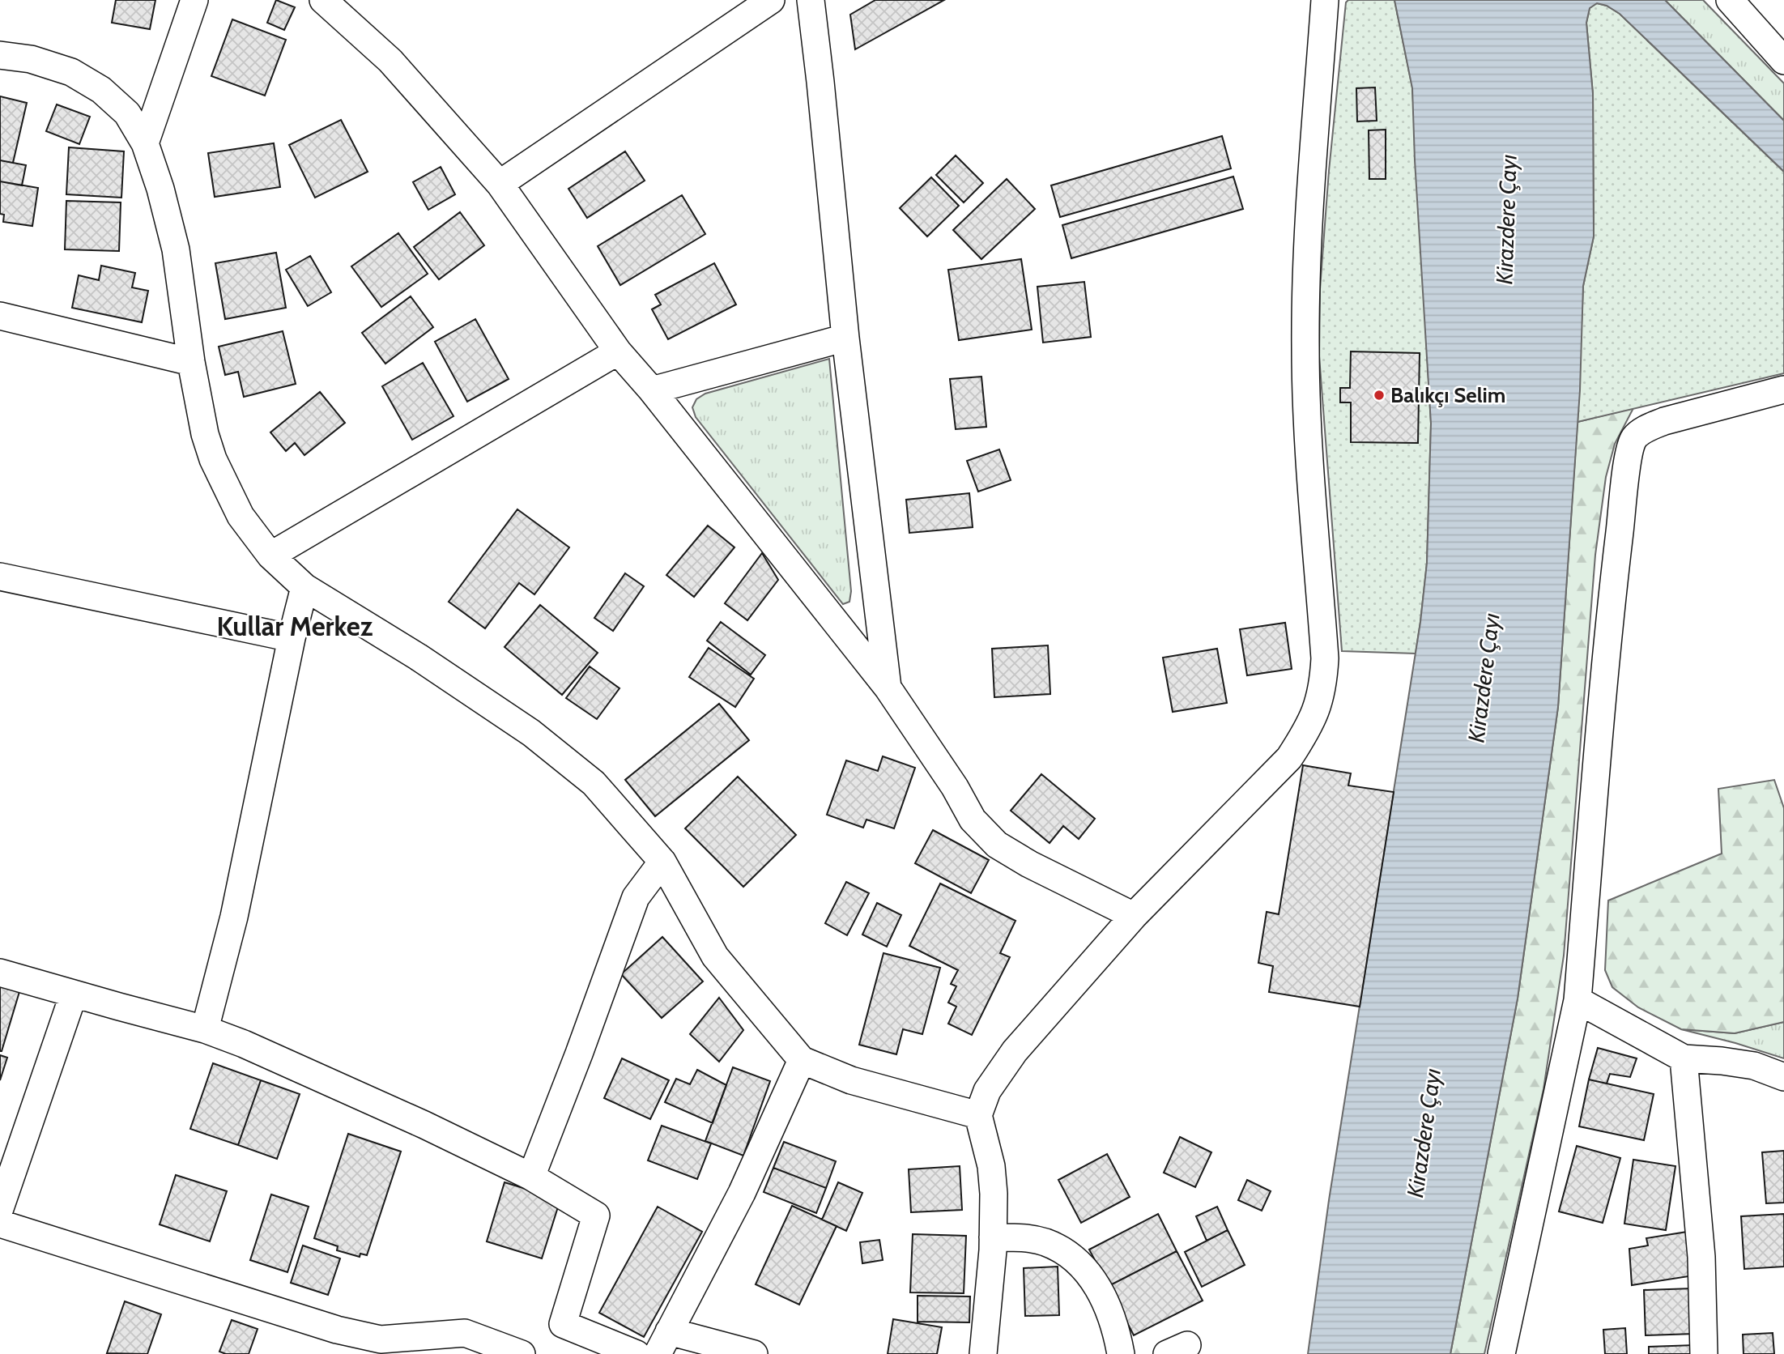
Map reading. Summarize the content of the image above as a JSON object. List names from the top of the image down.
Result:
{
  "districts": ["Kullar Merkez"],
  "water": ["Kirazdere Çayı"],
  "places": ["Balıkçı Selim"]
}
